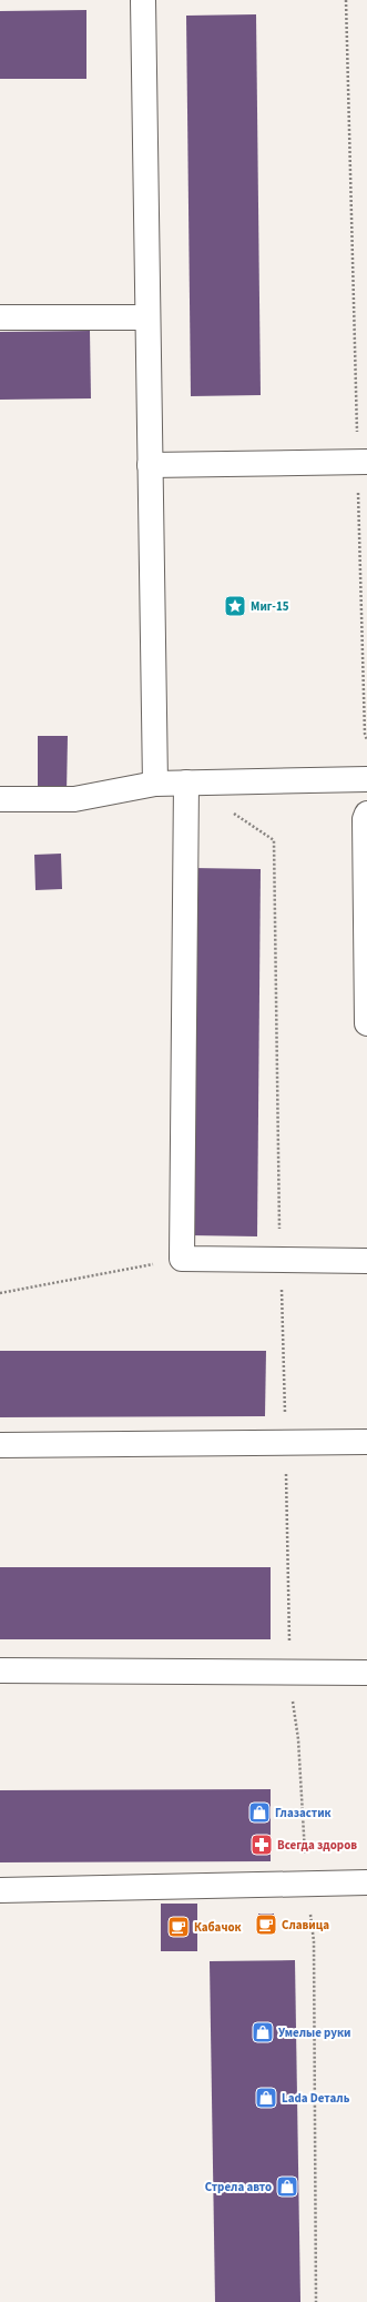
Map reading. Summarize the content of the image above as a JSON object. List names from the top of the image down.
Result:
{
  "places": {
    "place": ["Миг-15"],
    "shop": [
      "Глазастик",
      "Умелые руки",
      "Lada Dеталь",
      "Стрела авто"
    ],
    "pharmacy": ["Всегда здоров"],
    "cafe": ["Славица", "Кабачок"]
  }
}
